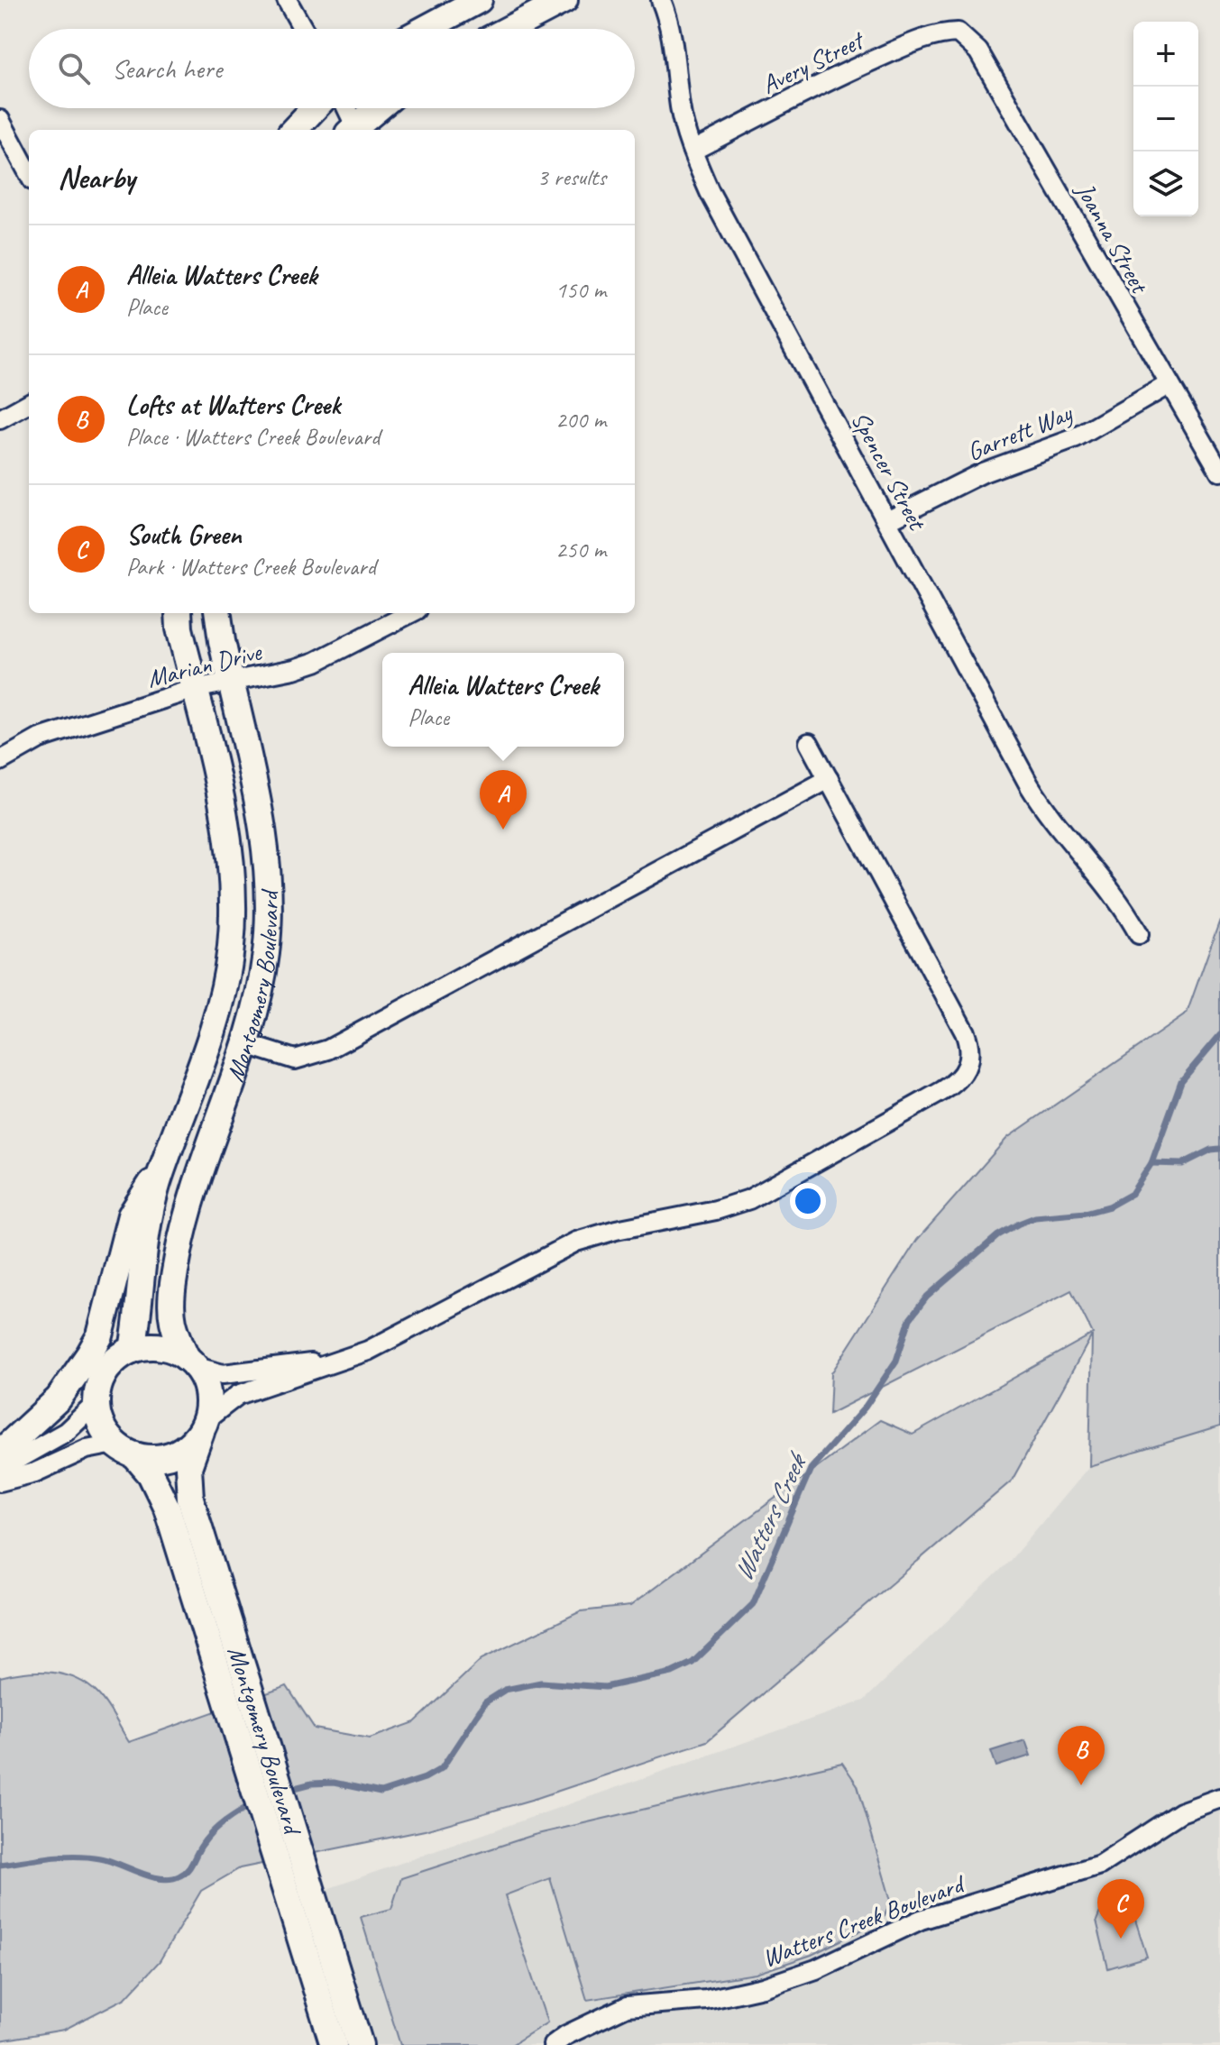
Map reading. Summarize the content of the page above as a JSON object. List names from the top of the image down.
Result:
{
  "streets": {
    "street": [
      "Avery Street",
      "Joanna Street",
      "Garrett Way",
      "Spencer Street",
      "Marian Drive",
      "Montgomery Boulevard",
      "Watters Creek Boulevard"
    ]
  },
  "crossings": [
    ["Avery Street", "Joanna Street"],
    ["Avery Street", "Spencer Street"],
    ["Joanna Street", "Garrett Way"],
    ["Garrett Way", "Spencer Street"],
    ["Marian Drive", "Montgomery Boulevard"]
  ],
  "water": ["Watters Creek"],
  "page": {
    "map_buttons": ["+", "−"],
    "search": "Search here",
    "heading": ["Nearby", "3 results"],
    "list": [
      {
        "mark": "A",
        "name": "Alleia Watters Creek",
        "note": "Place",
        "value": "150 m"
      },
      {
        "mark": "B",
        "name": "Lofts at Watters Creek",
        "note": "Place · Watters Creek Boulevard",
        "value": "200 m"
      },
      {
        "mark": "C",
        "name": "South Green",
        "note": "Park · Watters Creek Boulevard",
        "value": "250 m"
      }
    ],
    "popup": ["Alleia Watters Creek", "Place"],
    "pins": ["A", "B", "C"]
  }
}
